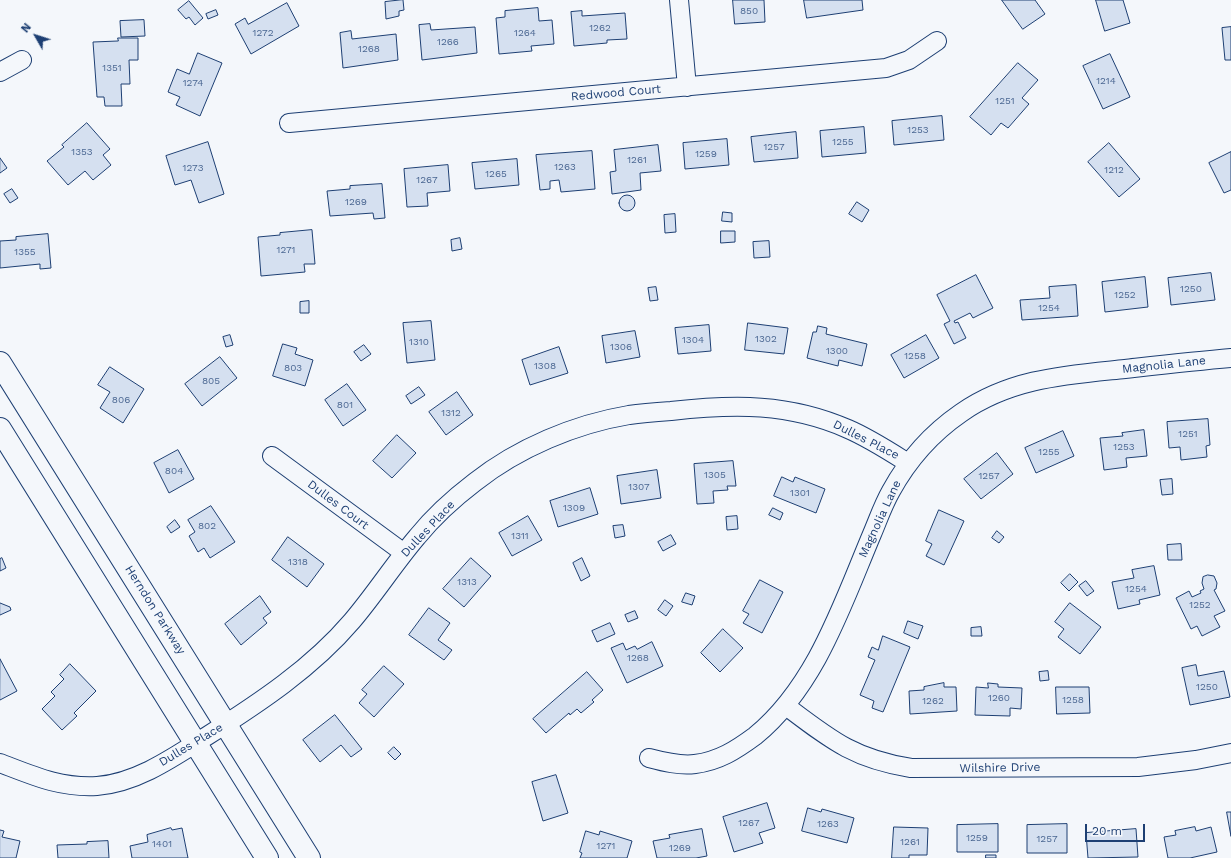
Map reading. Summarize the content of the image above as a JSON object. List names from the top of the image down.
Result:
{
  "streets": {
    "main road": ["Herndon Parkway"],
    "street": [
      "Redwood Court",
      "Magnolia Lane",
      "Dulles Place",
      "Dulles Court",
      "Wilshire Drive"
    ]
  },
  "crossings": [
    ["Magnolia Lane", "Dulles Place"],
    ["Magnolia Lane", "Wilshire Drive"],
    ["Dulles Place", "Dulles Court"],
    ["Dulles Place", "Herndon Parkway"]
  ],
  "house_numbers": [
    "850",
    "1262",
    "1272",
    "1264",
    "1266",
    "1268",
    "1351",
    "1214",
    "1274",
    "1251",
    "1253",
    "1255",
    "1257",
    "1353",
    "1259",
    "1261",
    "1263",
    "1273",
    "1212",
    "1265",
    "1267",
    "1269",
    "1271",
    "1355",
    "1250",
    "1252",
    "1254",
    "1302",
    "1304",
    "1310",
    "1306",
    "1300",
    "1258",
    "1308",
    "803",
    "805",
    "806",
    "801",
    "1312",
    "1251",
    "1253",
    "1255",
    "804",
    "1305",
    "1257",
    "1307",
    "1301",
    "1309",
    "802",
    "1311",
    "1318",
    "1313",
    "1254",
    "1252",
    "1268",
    "1250",
    "1260",
    "1258",
    "1262",
    "1267",
    "1263",
    "1259",
    "1257",
    "1261",
    "1401",
    "1271",
    "1269"
  ],
  "scale_bar": "20 m",
  "north": "top left"
}
